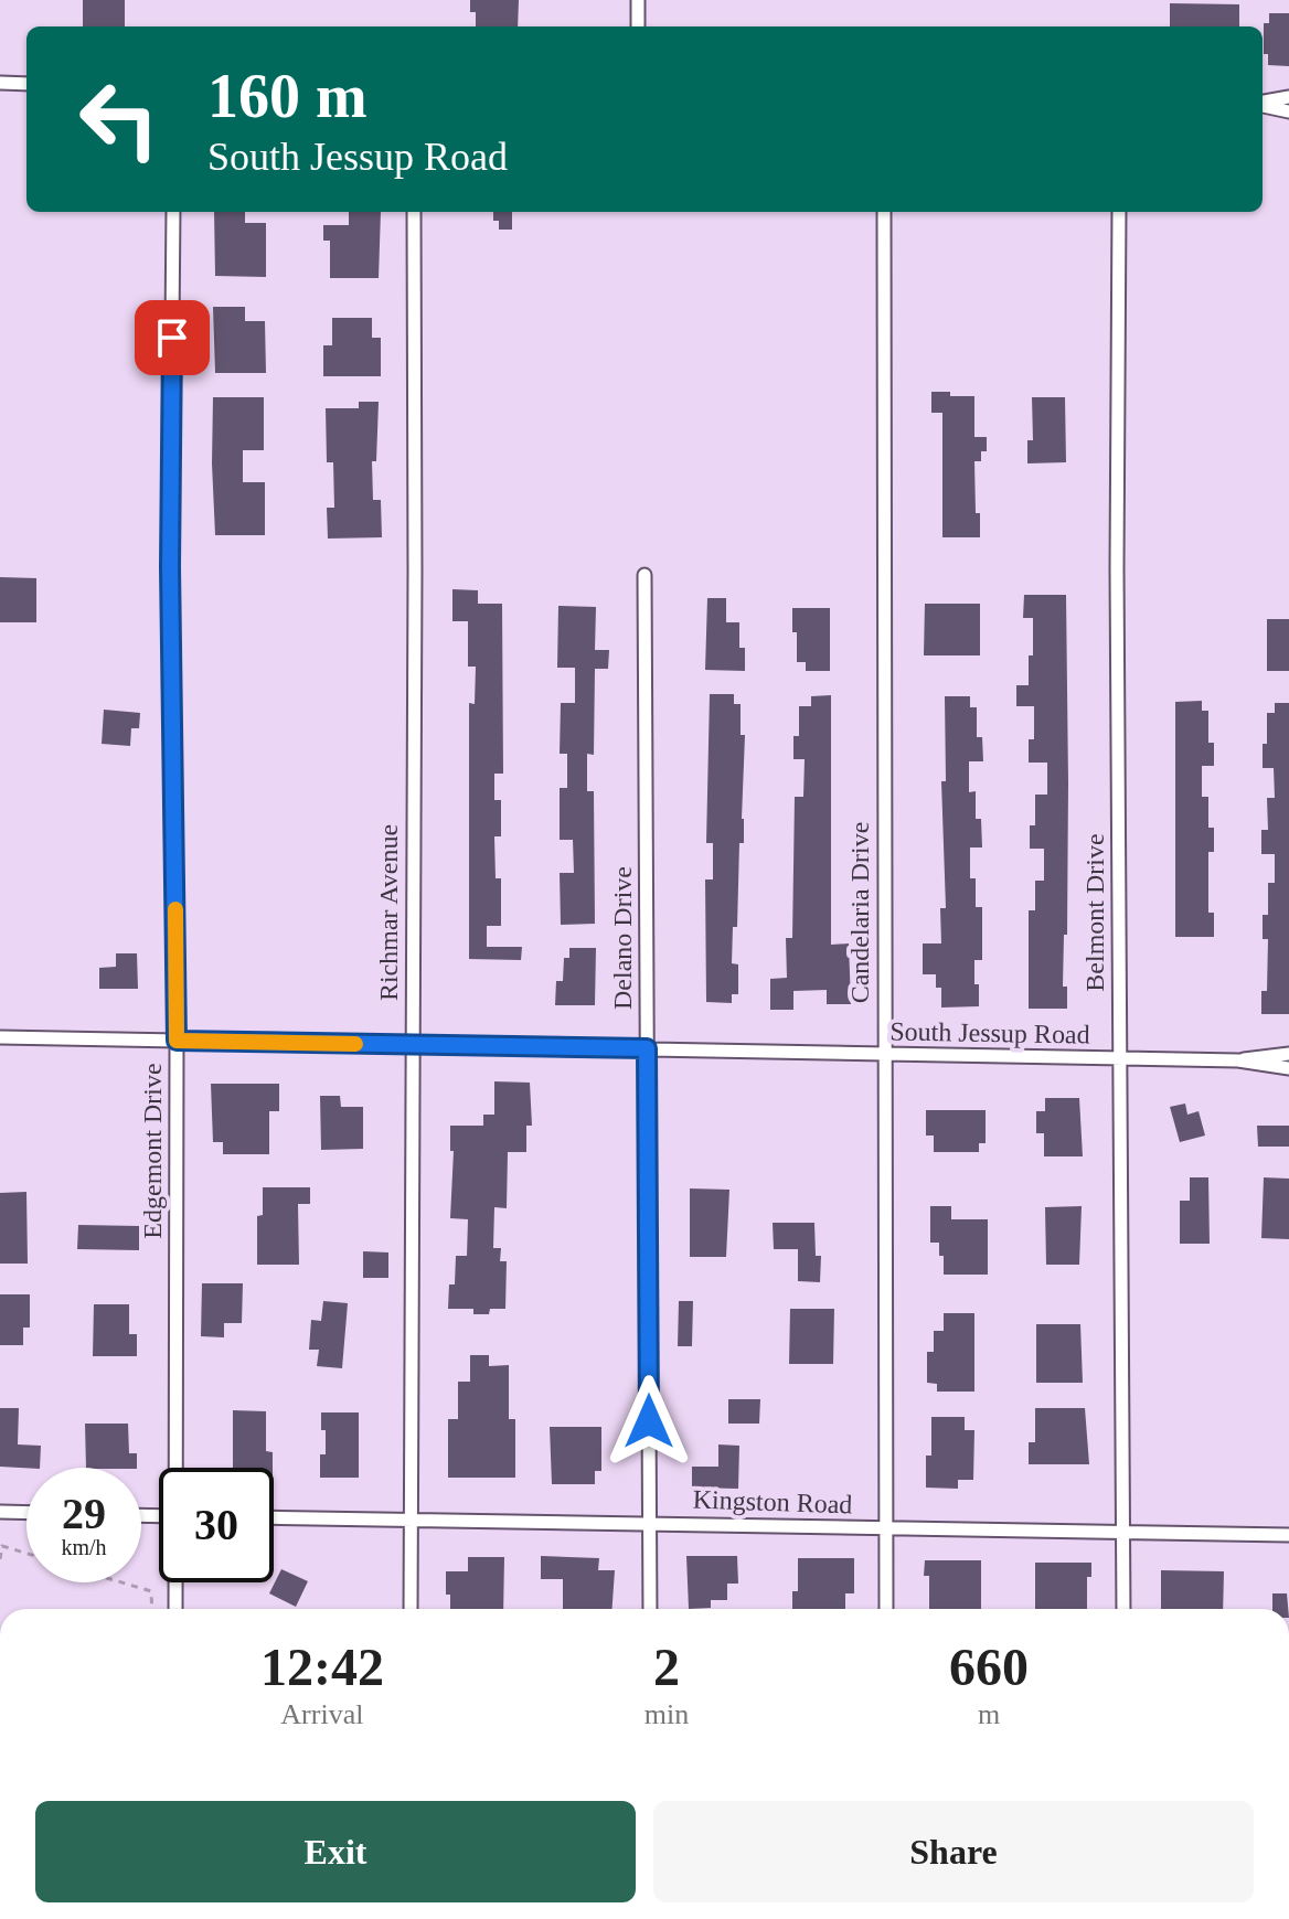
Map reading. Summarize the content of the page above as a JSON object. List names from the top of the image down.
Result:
{
  "streets": {
    "street": [
      "Richmar Avenue",
      "Candelaria Drive",
      "Belmont Drive",
      "Delano Drive",
      "South Jessup Road",
      "Edgemont Drive",
      "Kingston Road"
    ]
  },
  "crossings": [
    ["Richmar Avenue", "South Jessup Road"],
    ["Richmar Avenue", "Kingston Road"],
    ["Candelaria Drive", "South Jessup Road"],
    ["Candelaria Drive", "Kingston Road"],
    ["Belmont Drive", "South Jessup Road"],
    ["Belmont Drive", "Kingston Road"],
    ["Delano Drive", "South Jessup Road"],
    ["Delano Drive", "Kingston Road"],
    ["South Jessup Road", "Edgemont Drive"]
  ],
  "page": {
    "turn": ["160 m", "South Jessup Road"],
    "speed": "29 km/h",
    "limit": "30",
    "eta": [
      "12:42",
      "Arrival",
      "2",
      "min",
      "660",
      "m"
    ],
    "buttons": ["Exit", "Share"]
  }
}
